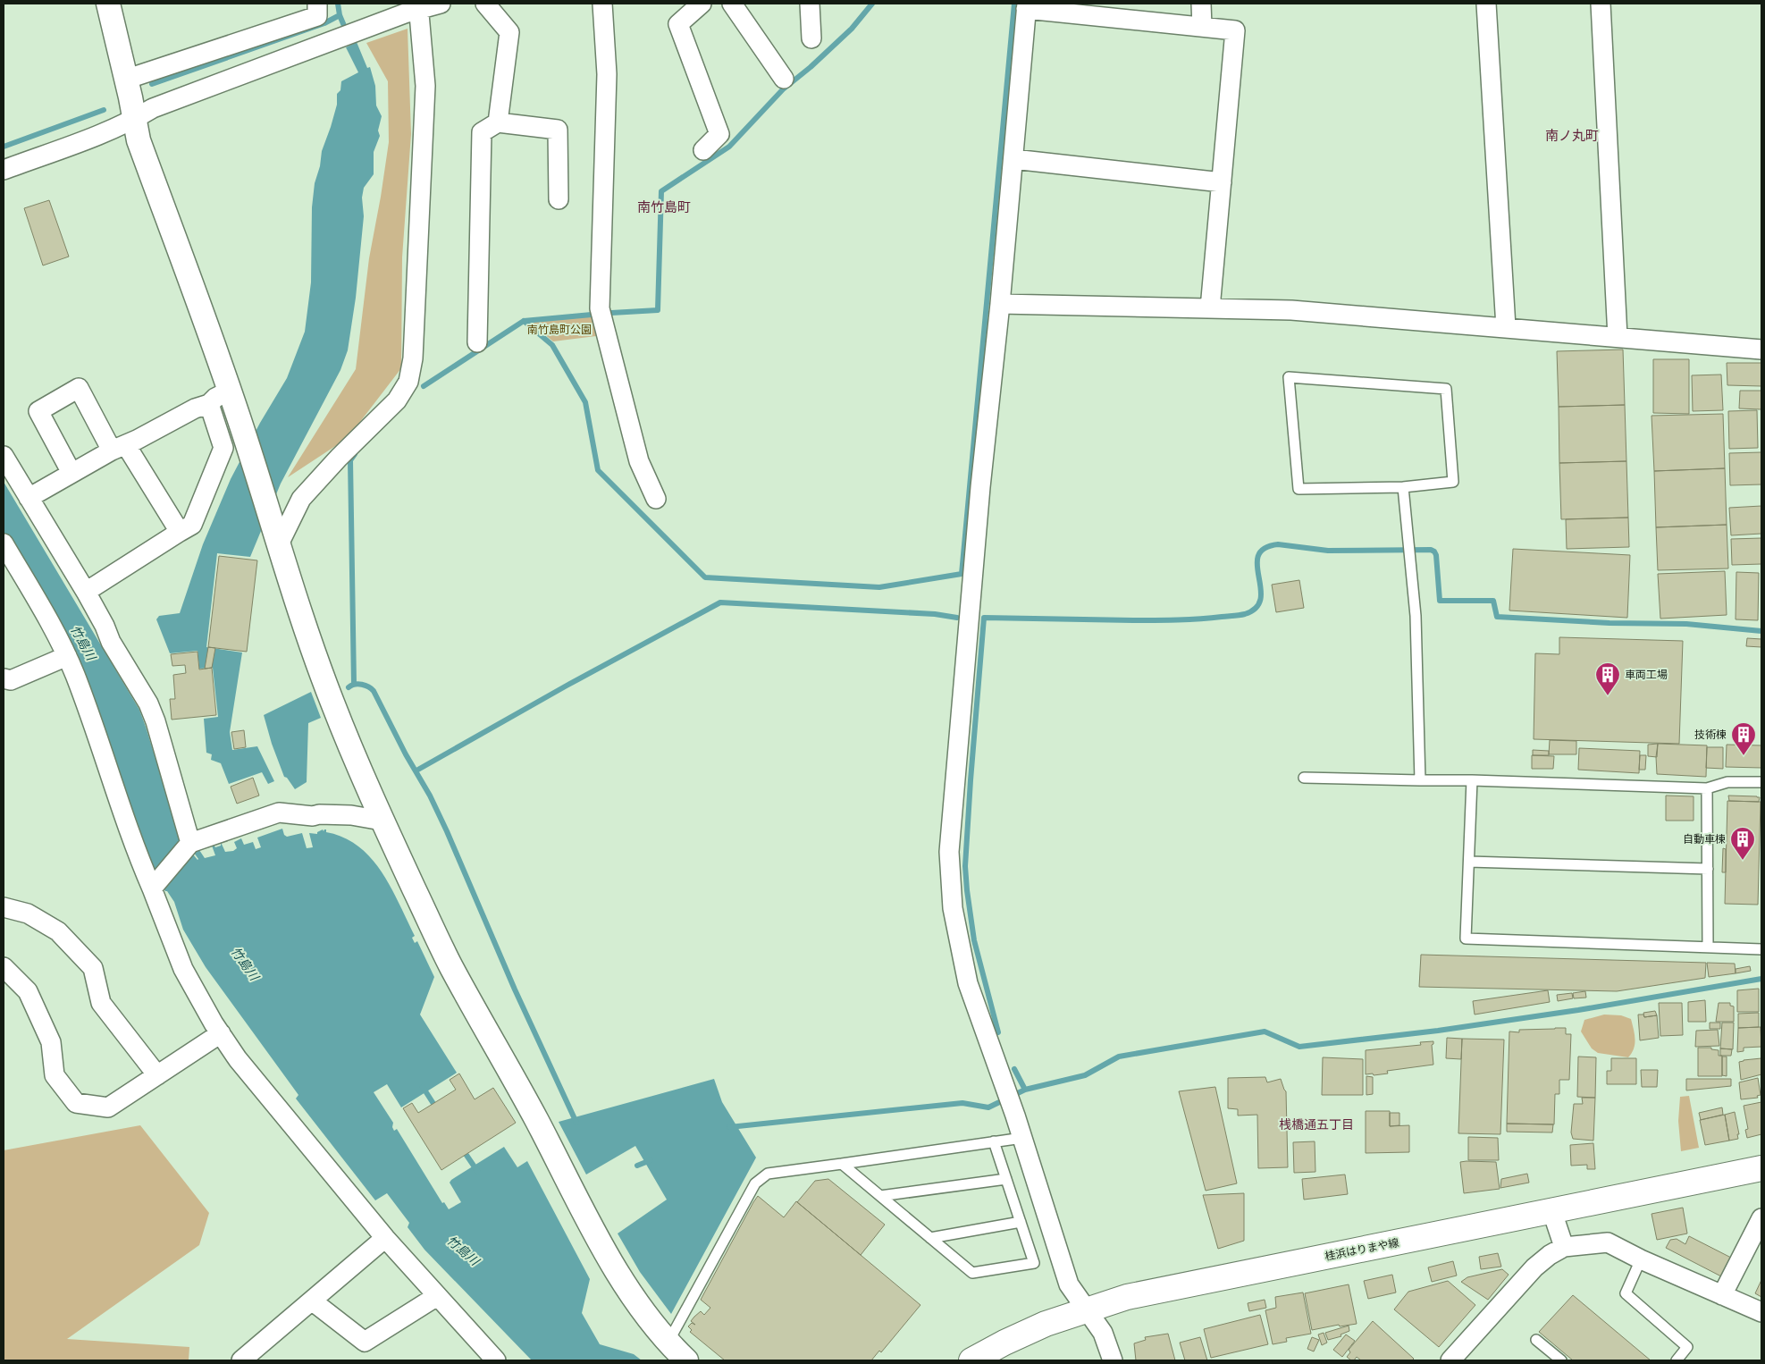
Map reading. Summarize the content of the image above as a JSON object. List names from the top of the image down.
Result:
{
  "streets": {
    "main road": ["桂浜はりまや線"]
  },
  "districts": ["南ノ丸町", "南竹島町", "桟橋通五丁目"],
  "water": ["竹島川"],
  "parks": ["南竹島町公園"],
  "places": {
    "building": ["車両工場", "技術棟", "自動車棟"]
  }
}
